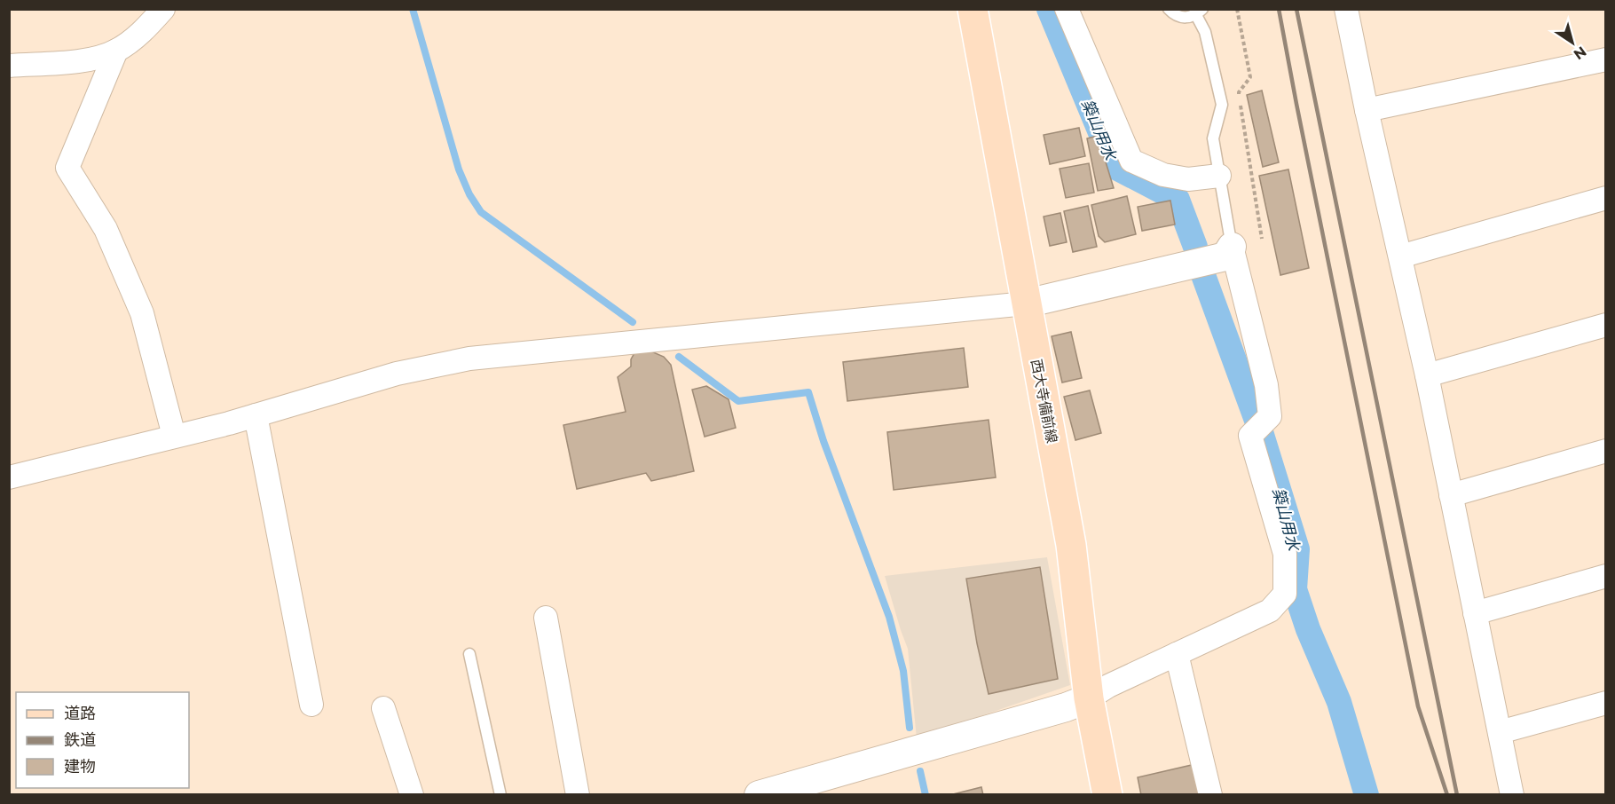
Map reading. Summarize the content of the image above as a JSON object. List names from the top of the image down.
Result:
{
  "streets": {
    "main road": ["西大寺備前線"]
  },
  "water": ["築山用水"],
  "legend": ["道路", "鉄道", "建物"],
  "north": "bottom right"
}
